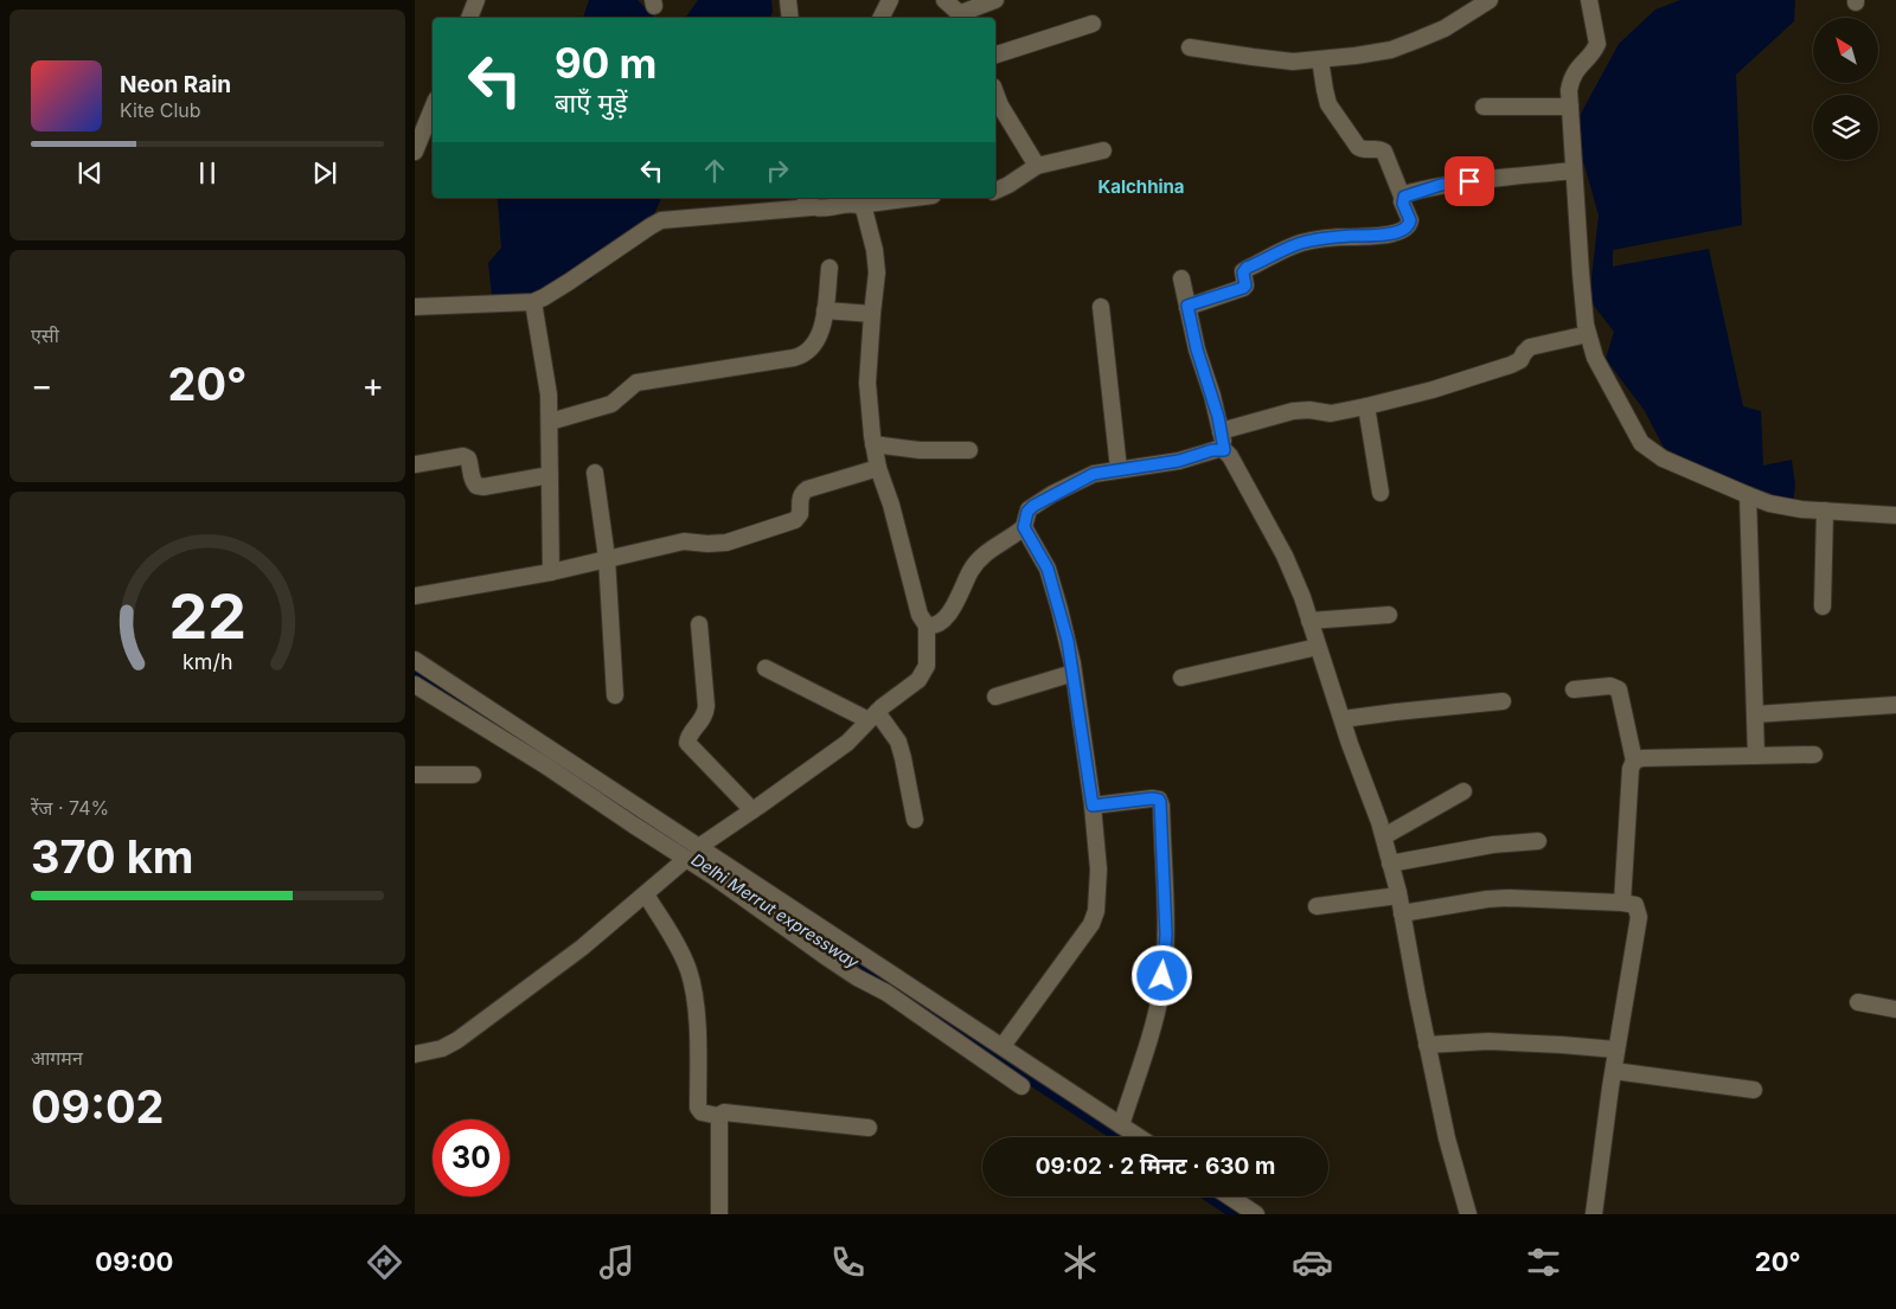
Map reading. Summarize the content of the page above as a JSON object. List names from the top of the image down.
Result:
{
  "districts": ["Kalchhina"],
  "water": ["Delhi Merrut expressway"],
  "north": "top left",
  "page": {
    "turn": ["90 m", "बाएँ मुड़ें"],
    "song": ["Neon Rain", "Kite Club"],
    "tile": [
      "एसी",
      ["रेंज · 74%", "370 km"],
      ["आगमन", "09:02"]
    ],
    "heat": ["−", "20°", "+"],
    "limit": "30",
    "trip": "09:02 · 2 मिनट · 630 m",
    "tabs": ["09:00", "20°"],
    "gauge": ["22", "km/h"]
  }
}
